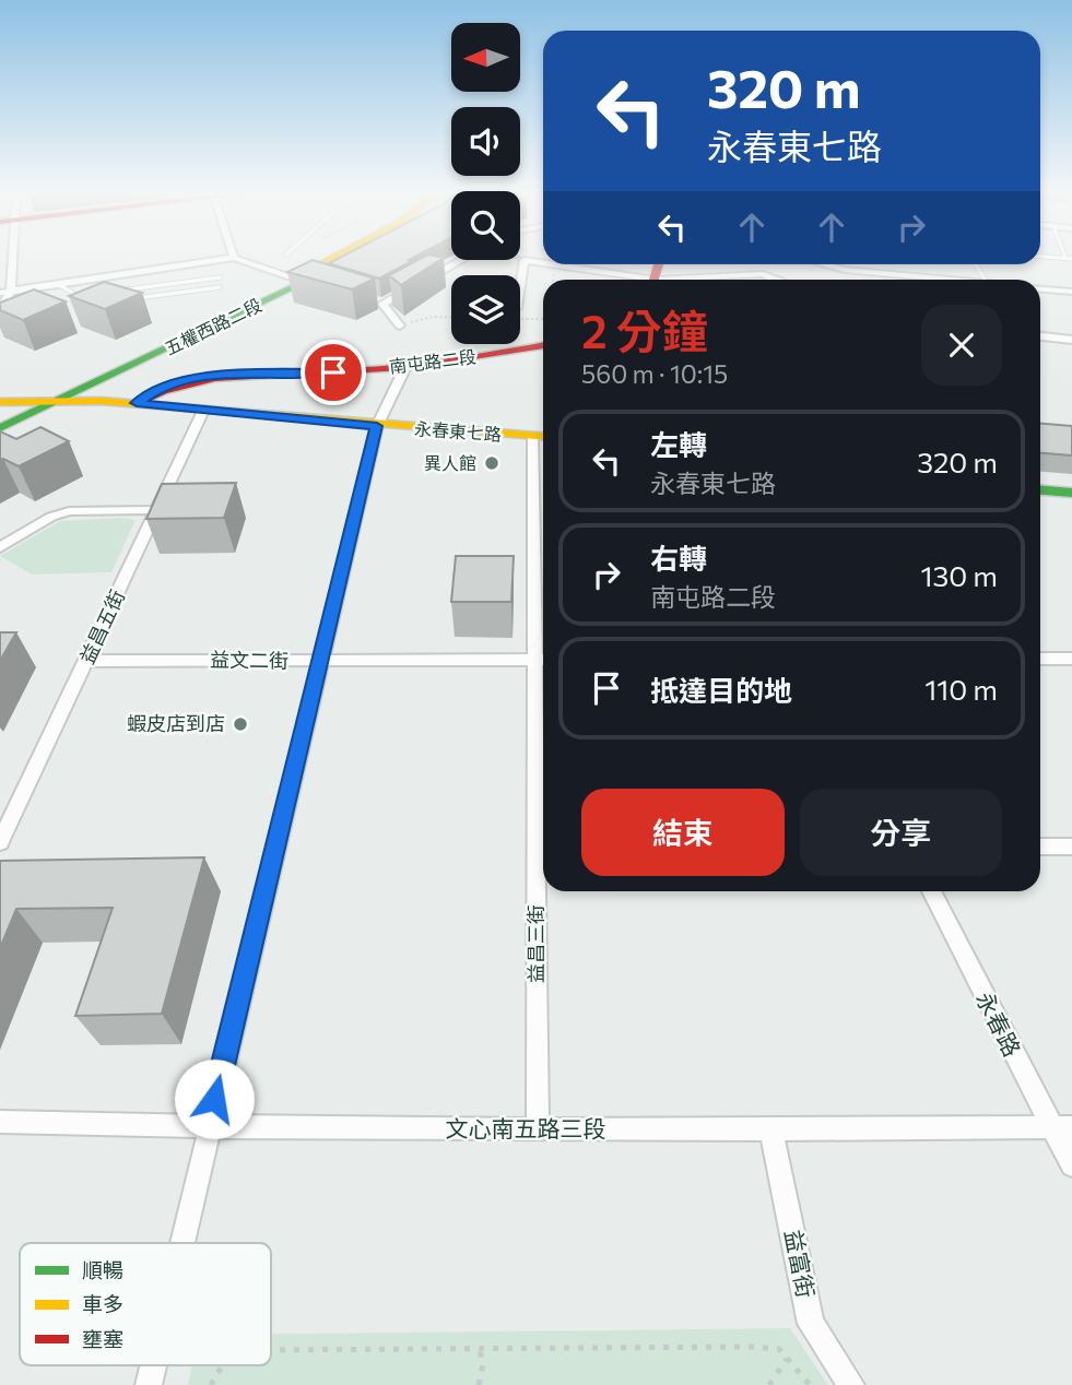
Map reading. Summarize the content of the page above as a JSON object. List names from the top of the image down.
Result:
{
  "streets": {
    "main road": ["五權西路二段", "南屯路二段", "永春東七路"],
    "street": [
      "益昌五街",
      "益文二街",
      "益昌三街",
      "永春路",
      "文心南五路三段",
      "益富街"
    ]
  },
  "crossings": [
    ["五權西路二段", "永春東七路"],
    ["南屯路二段", "永春東七路"],
    ["永春東七路", "益昌五街"],
    ["永春東七路", "益昌三街"],
    ["益昌五街", "益文二街"],
    ["益文二街", "益昌三街"],
    ["益昌三街", "文心南五路三段"],
    ["永春路", "文心南五路三段"],
    ["文心南五路三段", "益富街"]
  ],
  "places": ["異人館", "蝦皮店到店"],
  "legend": ["順暢", "車多", "壅塞"],
  "north": "left",
  "page": {
    "turn": ["320 m", "永春東七路"],
    "heading": ["2 分鐘", "560 m · 10:15"],
    "list": [
      {
        "name": "左轉",
        "note": "永春東七路",
        "value": "320 m"
      },
      {
        "name": "右轉",
        "note": "南屯路二段",
        "value": "130 m"
      },
      {
        "name": "抵達目的地",
        "value": "110 m"
      }
    ],
    "buttons": ["結束", "分享"]
  }
}
